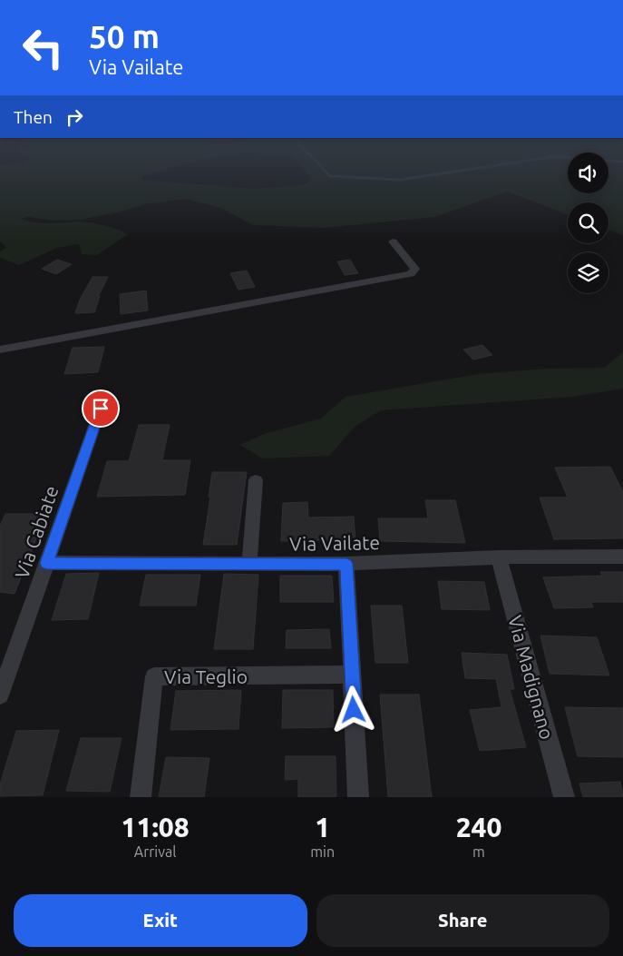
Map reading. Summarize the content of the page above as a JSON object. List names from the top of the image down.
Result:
{
  "streets": {
    "street": [
      "Via Cabiate",
      "Via Vailate",
      "Via Teglio",
      "Via Madignano"
    ]
  },
  "crossings": [
    ["Via Cabiate", "Via Vailate"],
    ["Via Vailate", "Via Madignano"]
  ],
  "page": {
    "turn": ["50 m", "Via Vailate"],
    "then": "Then",
    "eta": [
      "11:08",
      "Arrival",
      "1",
      "min",
      "240",
      "m"
    ],
    "buttons": ["Exit", "Share"]
  }
}
